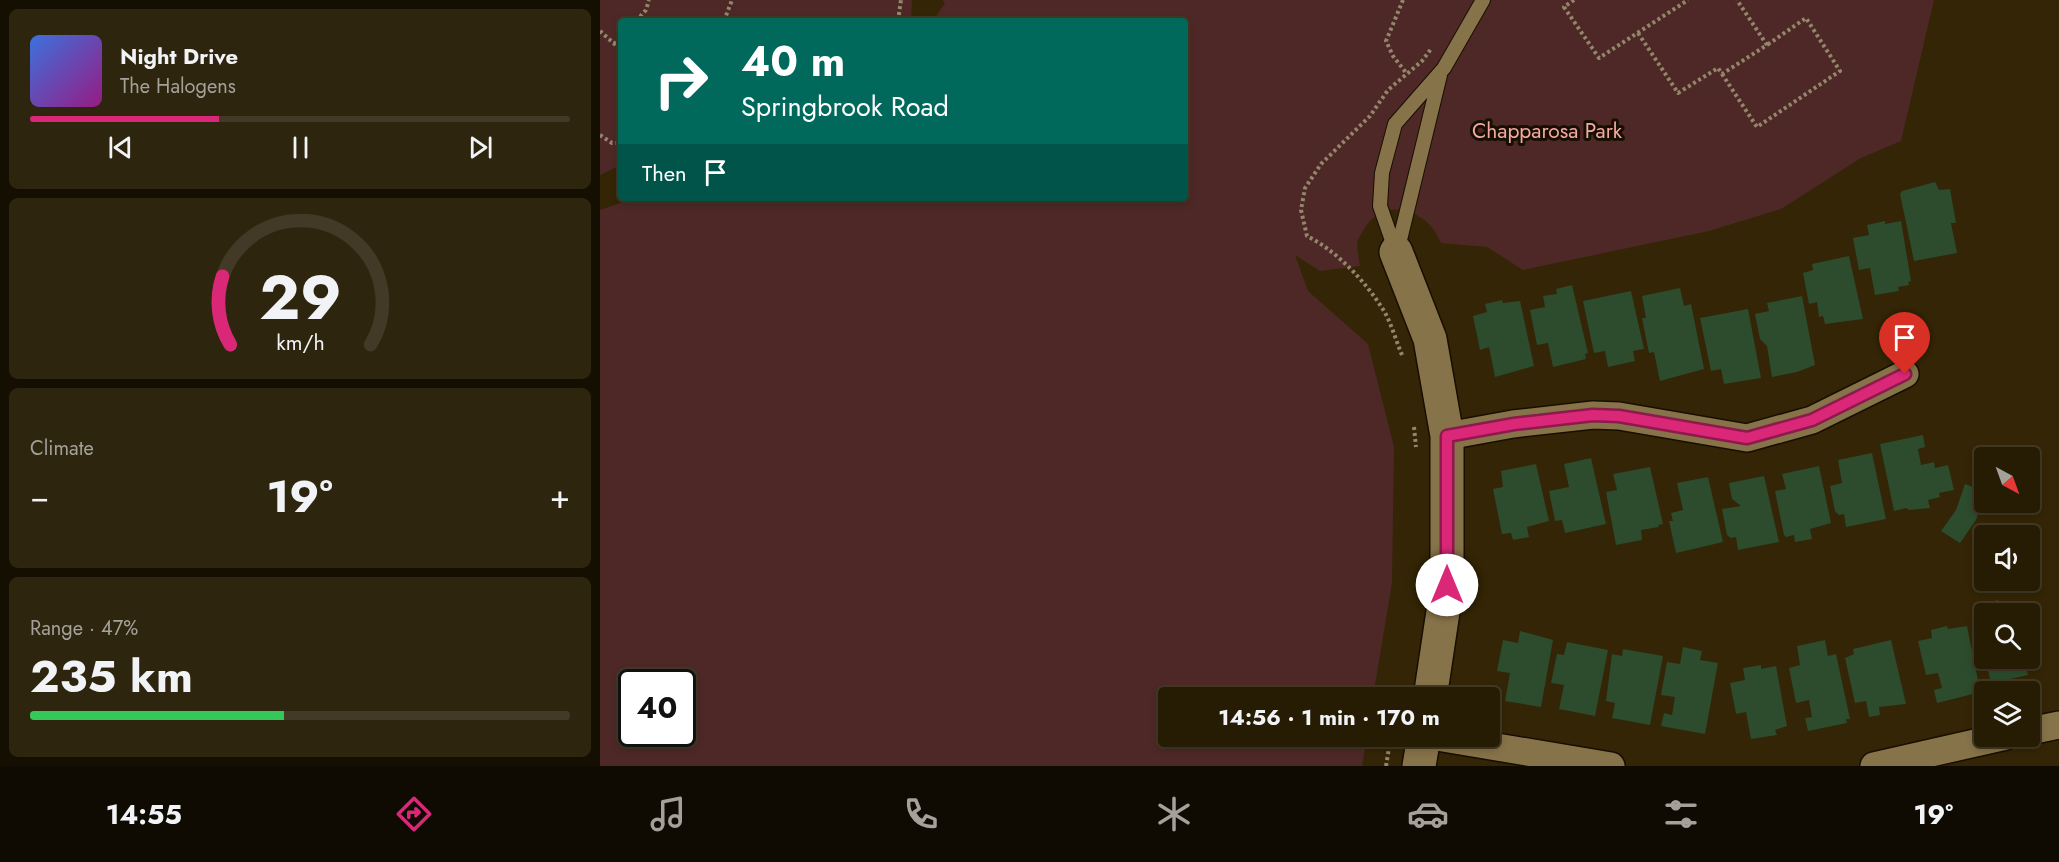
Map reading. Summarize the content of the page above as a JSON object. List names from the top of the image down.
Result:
{
  "parks": ["Chapparosa Park"],
  "north": "bottom right",
  "page": {
    "turn": ["40 m", "Springbrook Road"],
    "song": ["Night Drive", "The Halogens"],
    "then": "Then",
    "tile": [
      "Climate",
      ["Range · 47%", "235 km"]
    ],
    "heat": ["−", "19°", "+"],
    "limit": "40",
    "trip": "14:56 · 1 min · 170 m",
    "tabs": ["14:55", "19°"],
    "gauge": ["29", "km/h"]
  }
}
